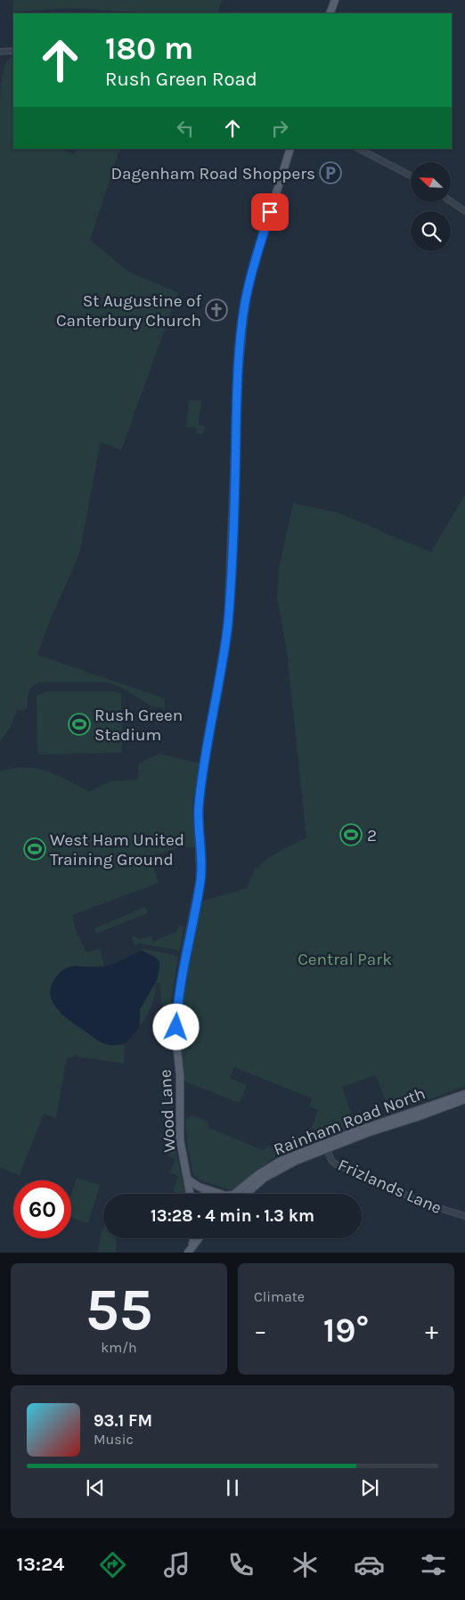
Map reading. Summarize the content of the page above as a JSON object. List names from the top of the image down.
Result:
{
  "streets": {
    "main road": ["Wood Lane", "Rainham Road North"],
    "street": ["Frizlands Lane"]
  },
  "crossings": [
    ["Rainham Road North", "Frizlands Lane"]
  ],
  "parks": ["Central Park"],
  "places": {
    "parking": ["Dagenham Road Shoppers"],
    "church": ["St Augustine of Canterbury Church"],
    "sports": ["Rush Green Stadium", "2", "West Ham United Training Ground"]
  },
  "north": "top left",
  "page": {
    "turn": ["180 m", "Rush Green Road"],
    "limit": "60",
    "trip": "13:28 · 4 min · 1.3 km",
    "tile": [
      ["55", "km/h"],
      "Climate"
    ],
    "heat": ["−", "19°", "+"],
    "song": ["93.1 FM", "Music"],
    "tabs": "13:24"
  }
}
